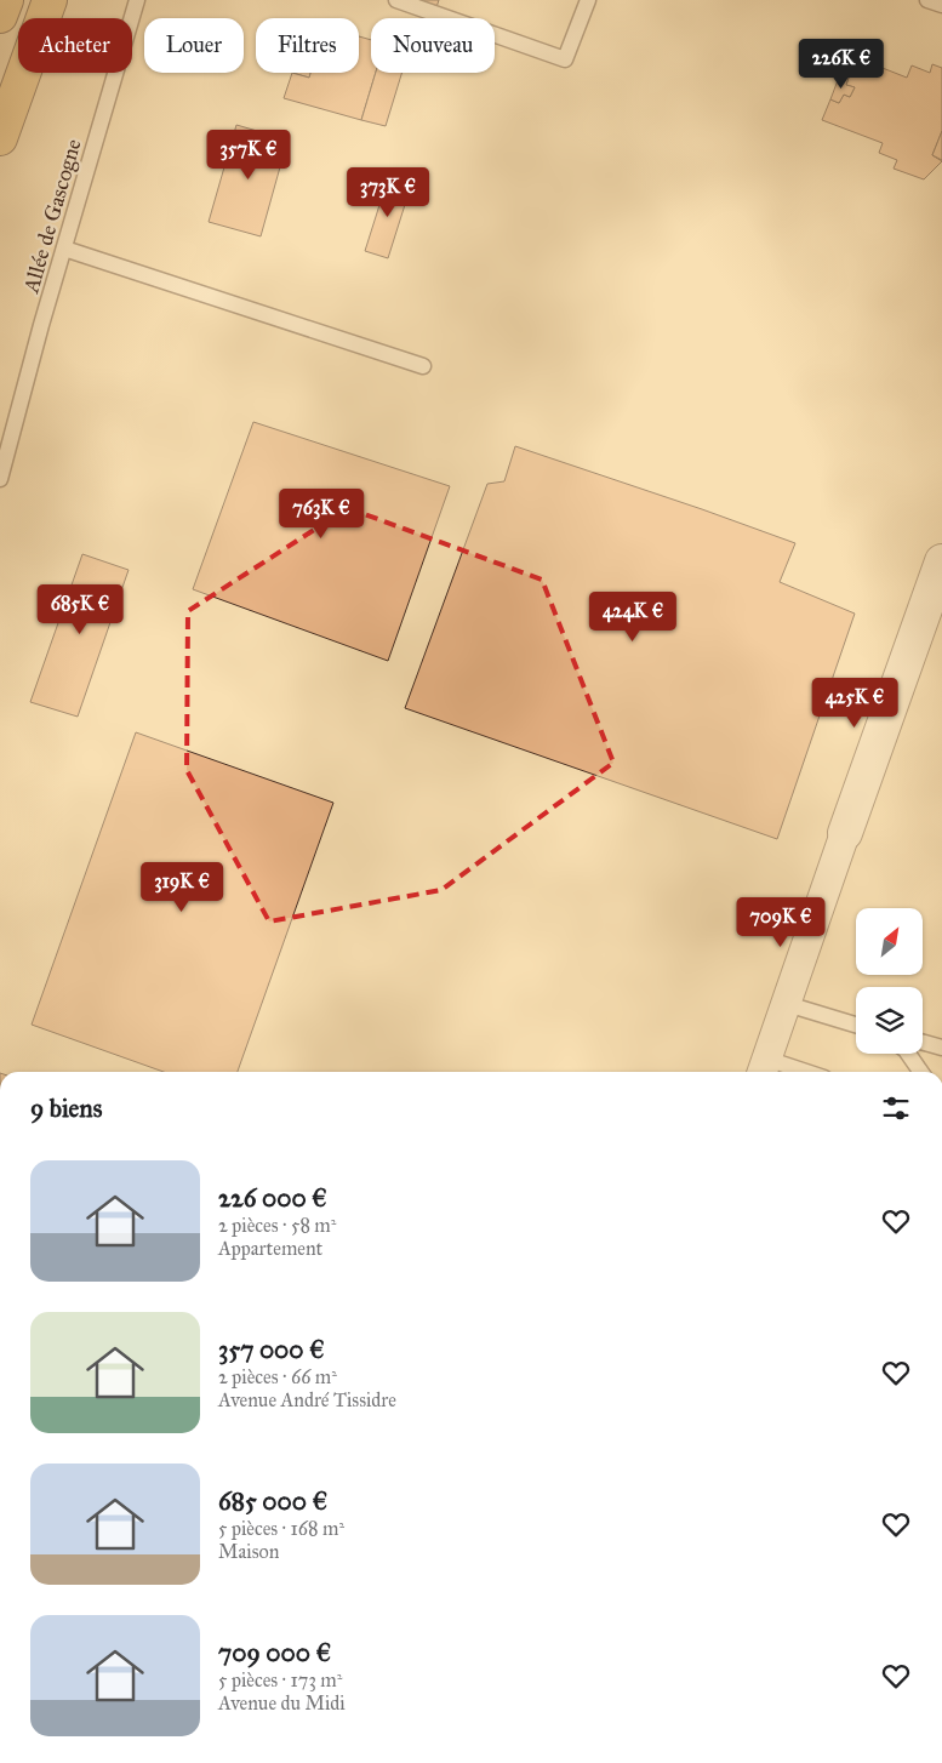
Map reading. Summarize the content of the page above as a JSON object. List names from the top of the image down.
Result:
{
  "streets": {
    "lane": ["Allée de Gascogne"]
  },
  "north": "top right",
  "page": {
    "chip": [
      "Acheter",
      "Louer",
      "Filtres",
      "Nouveau"
    ],
    "price": [
      "226K €",
      "357K €",
      "373K €",
      "763K €",
      "685K €",
      "424K €",
      "425K €",
      "319K €",
      "709K €"
    ],
    "heading": "9 biens",
    "list": [
      {
        "name": "226 000 €",
        "note": "2 pièces · 58 m² · Appartement"
      },
      {
        "name": "357 000 €",
        "note": "2 pièces · 66 m² · Avenue André Tissidre"
      },
      {
        "name": "685 000 €",
        "note": "5 pièces · 168 m² · Maison"
      },
      {
        "name": "709 000 €",
        "note": "5 pièces · 173 m² · Avenue du Midi"
      }
    ]
  }
}
